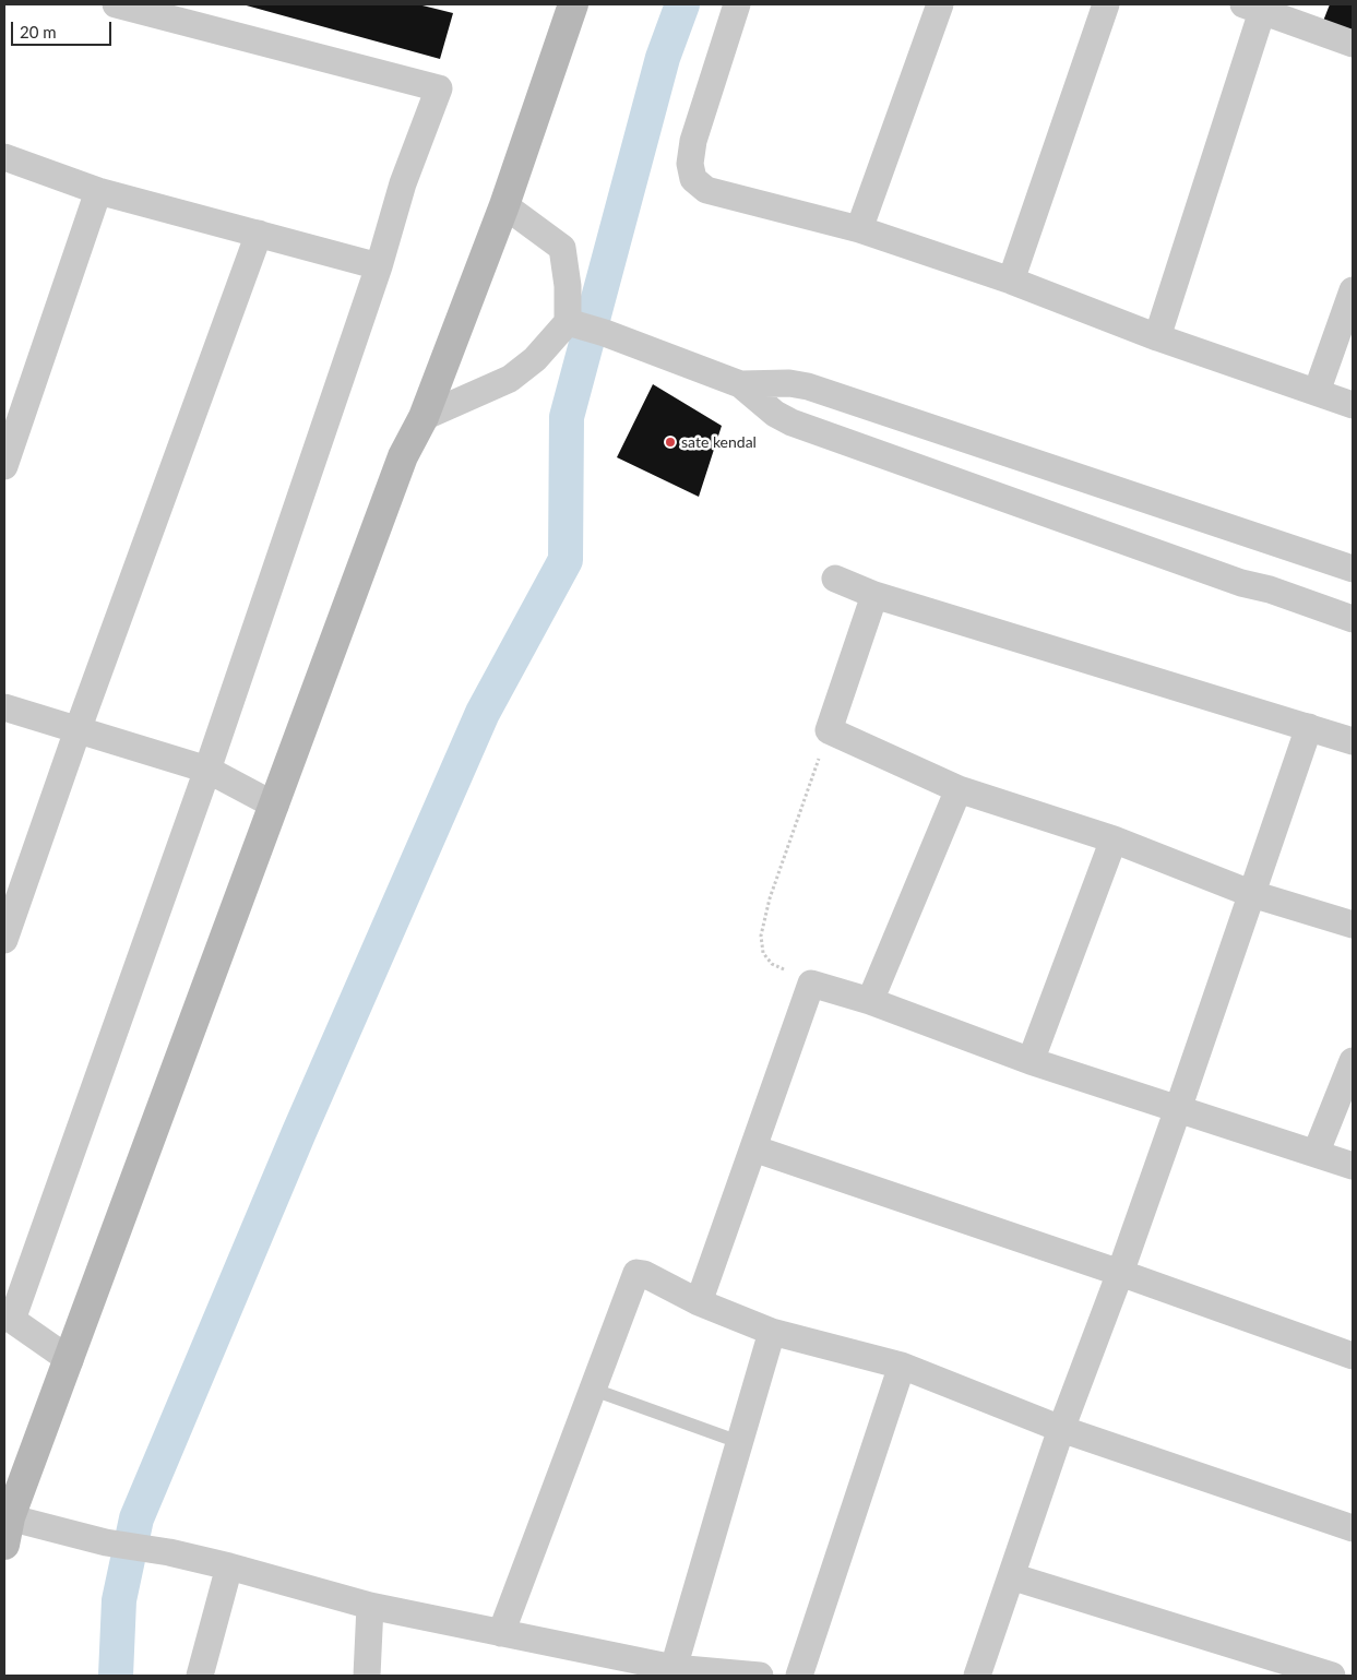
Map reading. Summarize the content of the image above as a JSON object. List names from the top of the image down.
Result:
{
  "places": ["sate kendal"],
  "scale_bar": "20 m"
}
